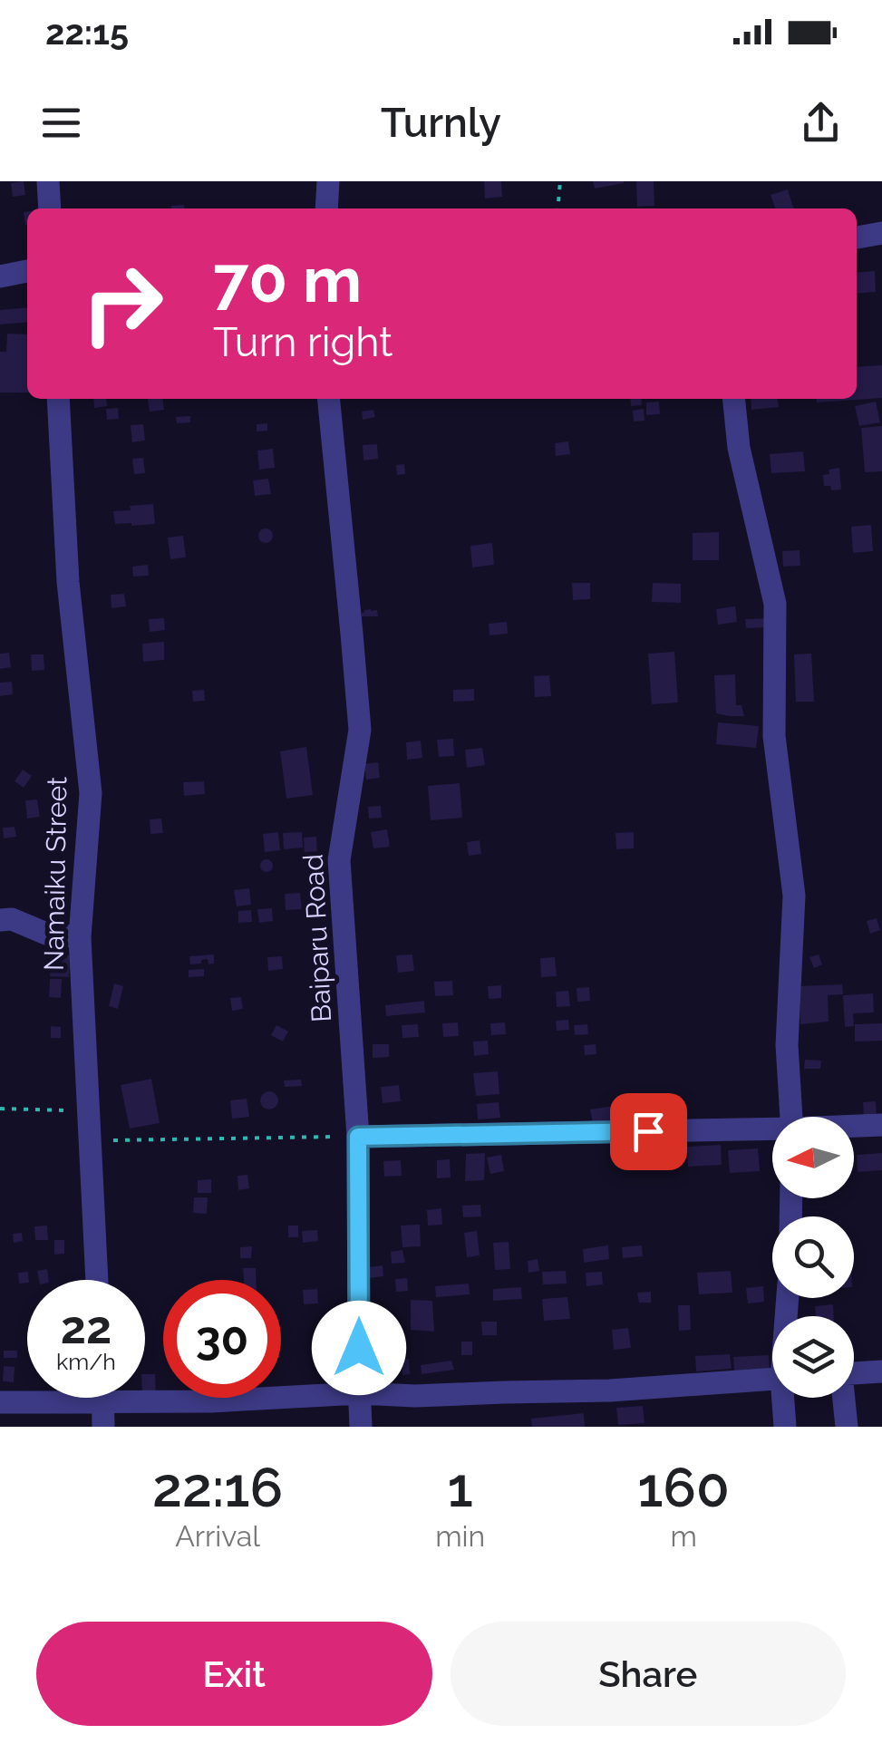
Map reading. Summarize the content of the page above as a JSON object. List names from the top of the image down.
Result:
{
  "streets": {
    "street": ["Namaiku Street", "Baiparu Road"]
  },
  "north": "left",
  "page": {
    "status": "22:15",
    "header": "Turnly",
    "turn": ["70 m", "Turn right"],
    "speed": "22 km/h",
    "limit": "30",
    "eta": [
      "22:16",
      "Arrival",
      "1",
      "min",
      "160",
      "m"
    ],
    "buttons": ["Exit", "Share"]
  }
}
